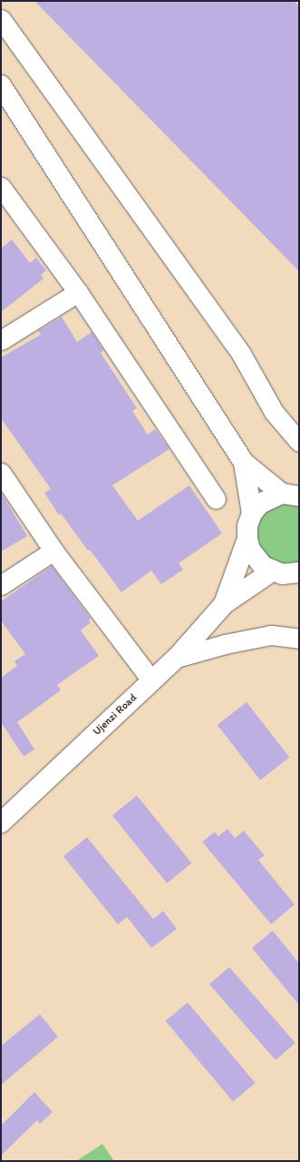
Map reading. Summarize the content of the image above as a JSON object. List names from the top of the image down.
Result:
{
  "streets": {
    "street": ["Ujenzi Road"]
  }
}
